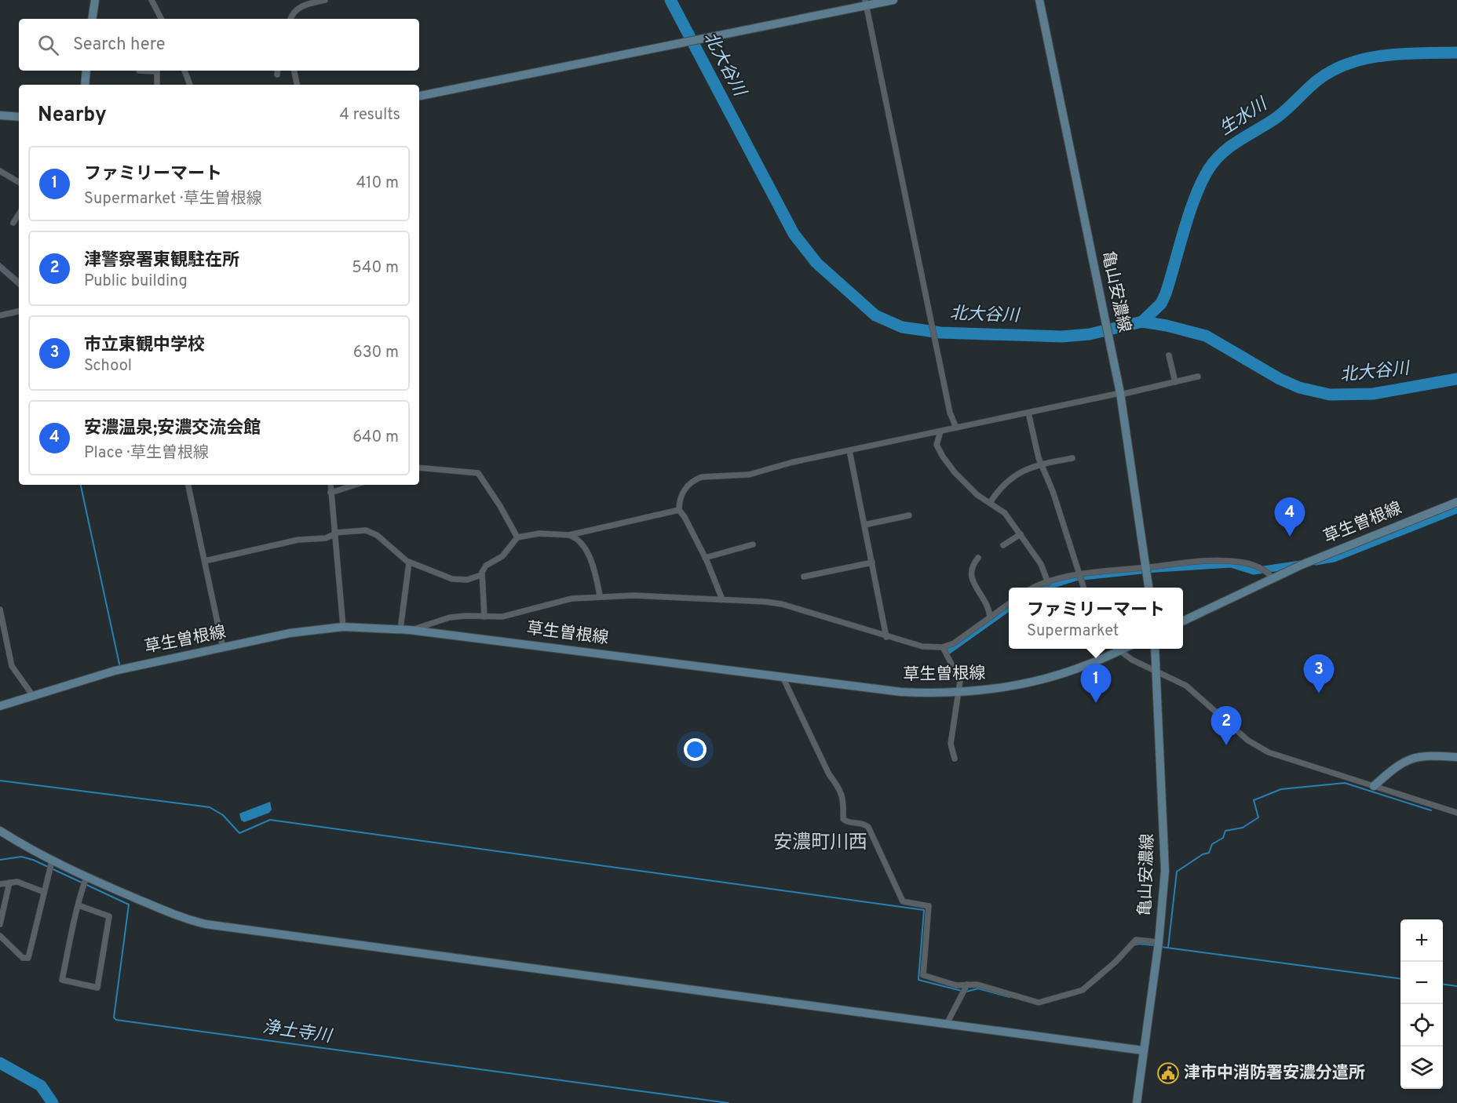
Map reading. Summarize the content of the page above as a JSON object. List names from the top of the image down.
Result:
{
  "streets": {
    "main road": ["亀山安濃線", "草生曽根線"]
  },
  "districts": ["安濃町川西"],
  "water": ["北大谷川", "生水川", "浄土寺川"],
  "places": {
    "public building": ["津市中消防署安濃分遣所"]
  },
  "page": {
    "search": "Search here",
    "heading": ["Nearby", "4 results"],
    "list": [
      {
        "mark": "1",
        "name": "ファミリーマート",
        "note": "Supermarket · 草生曽根線",
        "value": "410 m"
      },
      {
        "mark": "2",
        "name": "津警察署東観駐在所",
        "note": "Public building",
        "value": "540 m"
      },
      {
        "mark": "3",
        "name": "市立東観中学校",
        "note": "School",
        "value": "630 m"
      },
      {
        "mark": "4",
        "name": "安濃温泉;安濃交流会館",
        "note": "Place · 草生曽根線",
        "value": "640 m"
      }
    ],
    "pins": [
      "4",
      "3",
      "1",
      "2"
    ],
    "popup": ["ファミリーマート", "Supermarket"],
    "map_buttons": ["+", "−"]
  }
}
